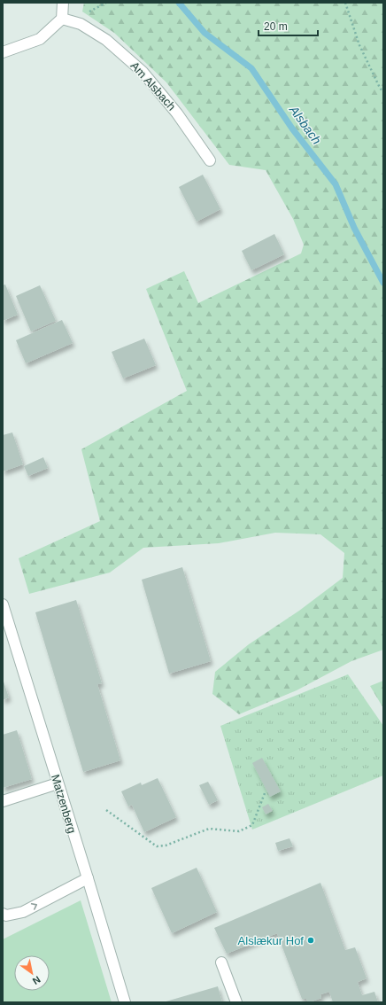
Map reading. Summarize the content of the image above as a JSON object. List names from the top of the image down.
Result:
{
  "streets": {
    "street": ["Am Alsbach", "Matzenberg"]
  },
  "water": ["Alsbach"],
  "places": ["Alslækur Hof"],
  "scale_bar": "20 m",
  "north": "bottom right"
}
